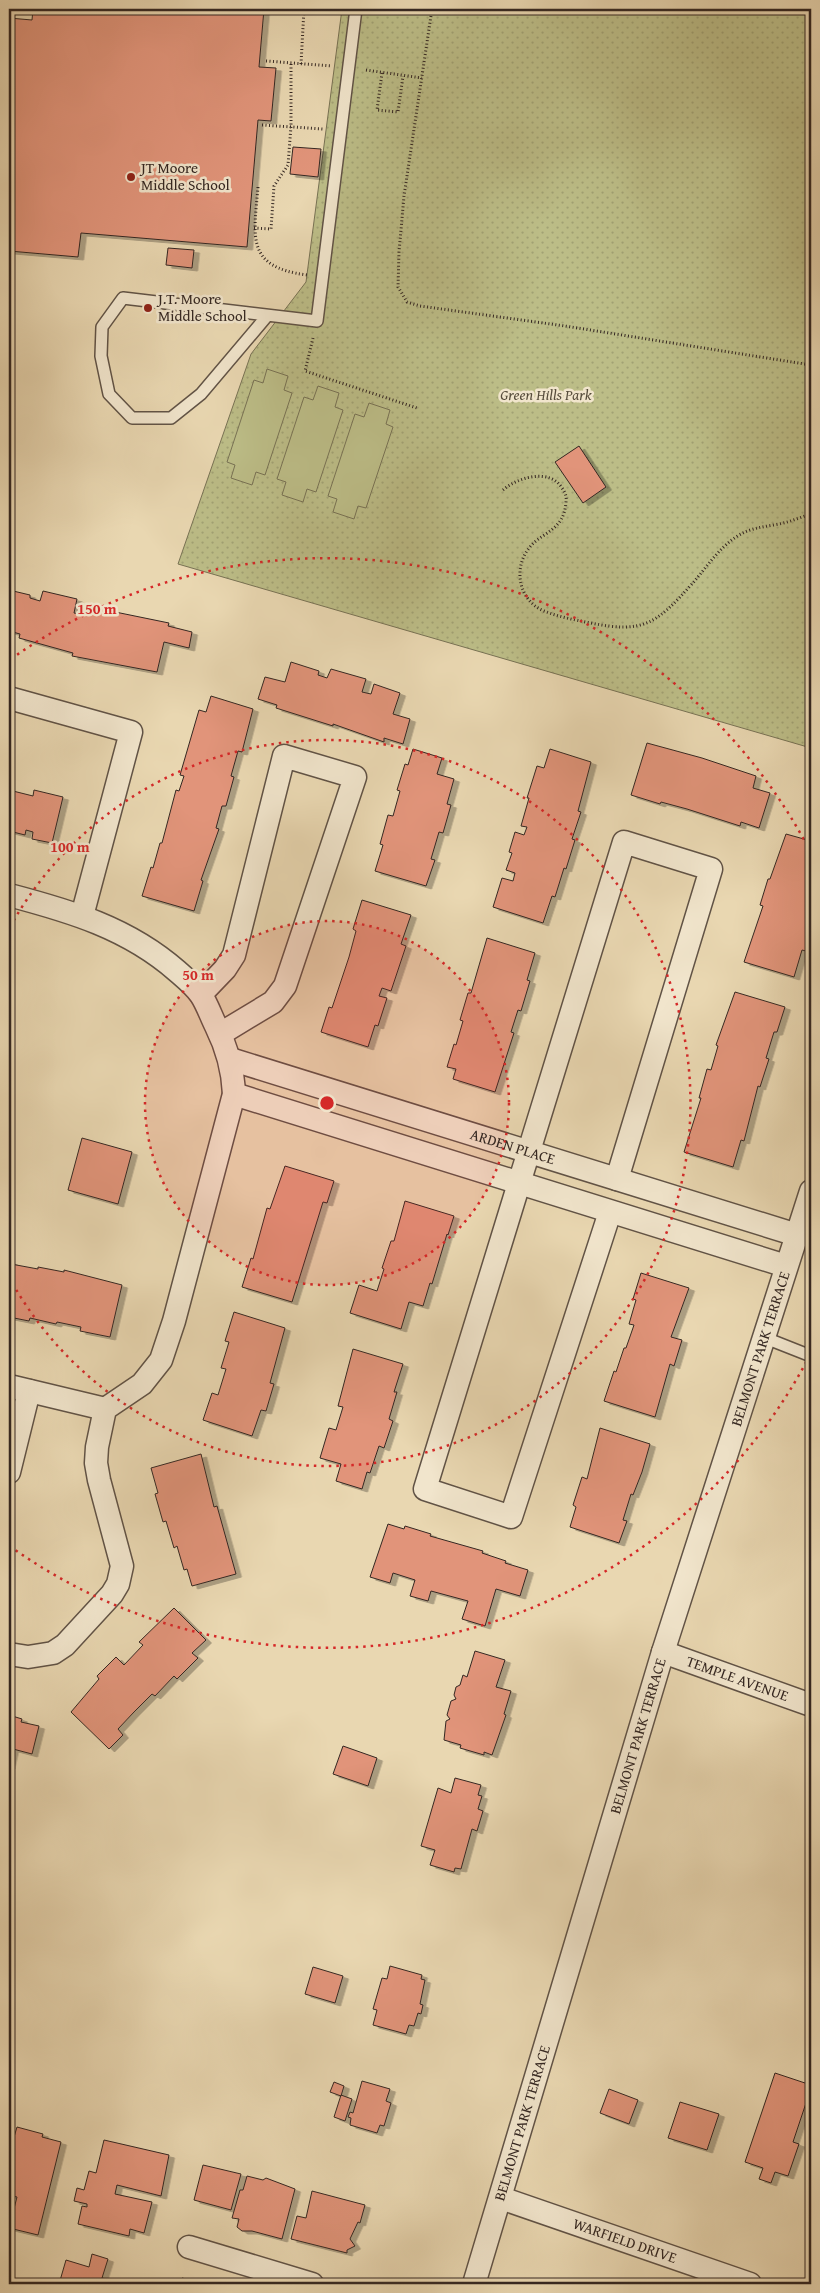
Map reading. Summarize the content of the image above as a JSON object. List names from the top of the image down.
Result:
{
  "streets": {
    "street": [
      "ARDEN PLACE",
      "BELMONT PARK TERRACE",
      "TEMPLE AVENUE",
      "WARFIELD DRIVE"
    ]
  },
  "crossings": [
    ["ARDEN PLACE", "BELMONT PARK TERRACE"],
    ["BELMONT PARK TERRACE", "TEMPLE AVENUE"],
    ["BELMONT PARK TERRACE", "WARFIELD DRIVE"]
  ],
  "parks": ["Green Hills Park"],
  "places": ["JT Moore Middle School", "J.T. Moore Middle School"],
  "rings": ["150 m", "100 m", "50 m"]
}
